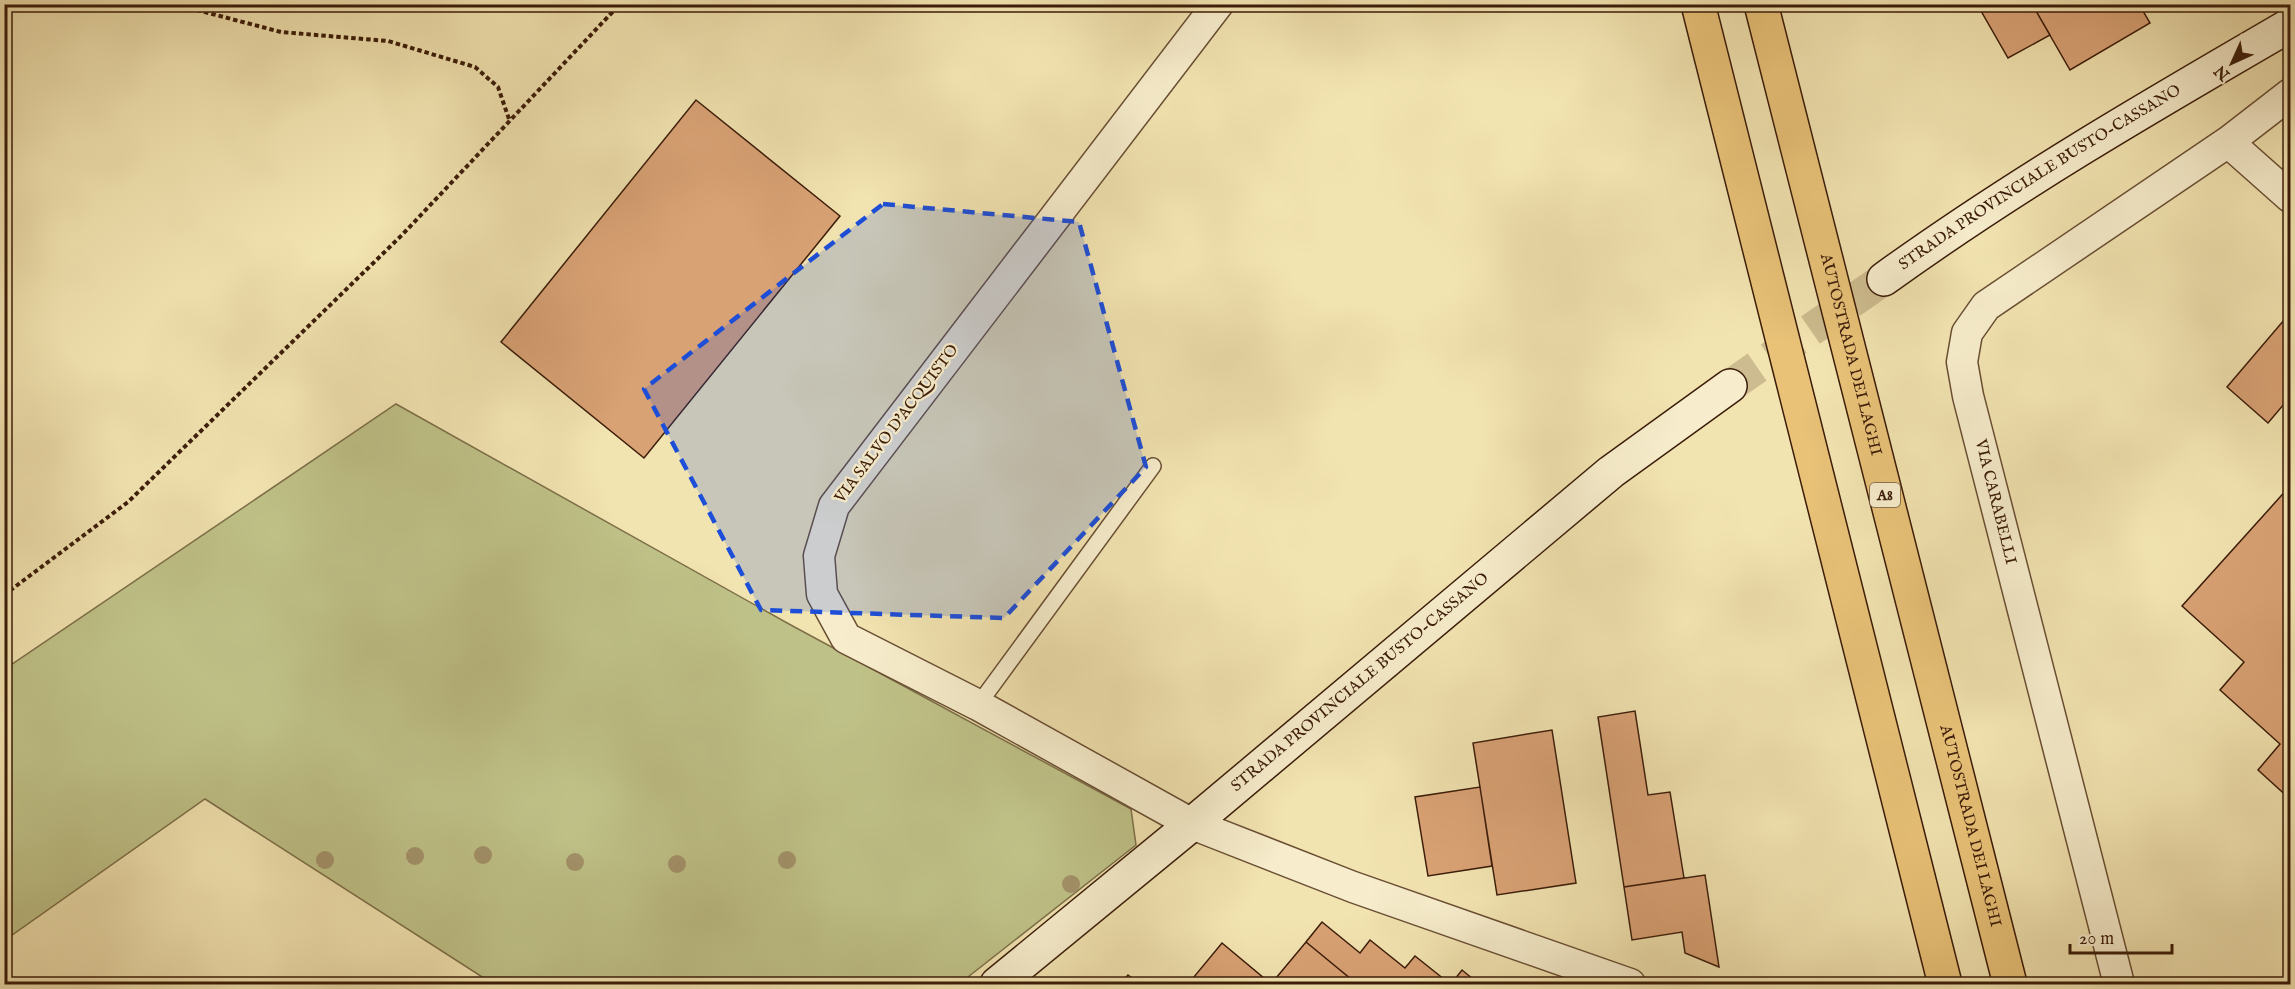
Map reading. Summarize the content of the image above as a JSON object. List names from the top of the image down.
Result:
{
  "streets": {
    "highway": ["AUTOSTRADA DEI LAGHI", "A8"],
    "main road": ["STRADA PROVINCIALE BUSTO-CASSANO"],
    "street": ["VIA SALVO D'ACQUISTO", "VIA CARABELLI"]
  },
  "crossings": [
    ["STRADA PROVINCIALE BUSTO-CASSANO", "VIA SALVO D'ACQUISTO"]
  ],
  "scale_bar": "20 m",
  "north": "bottom left"
}
